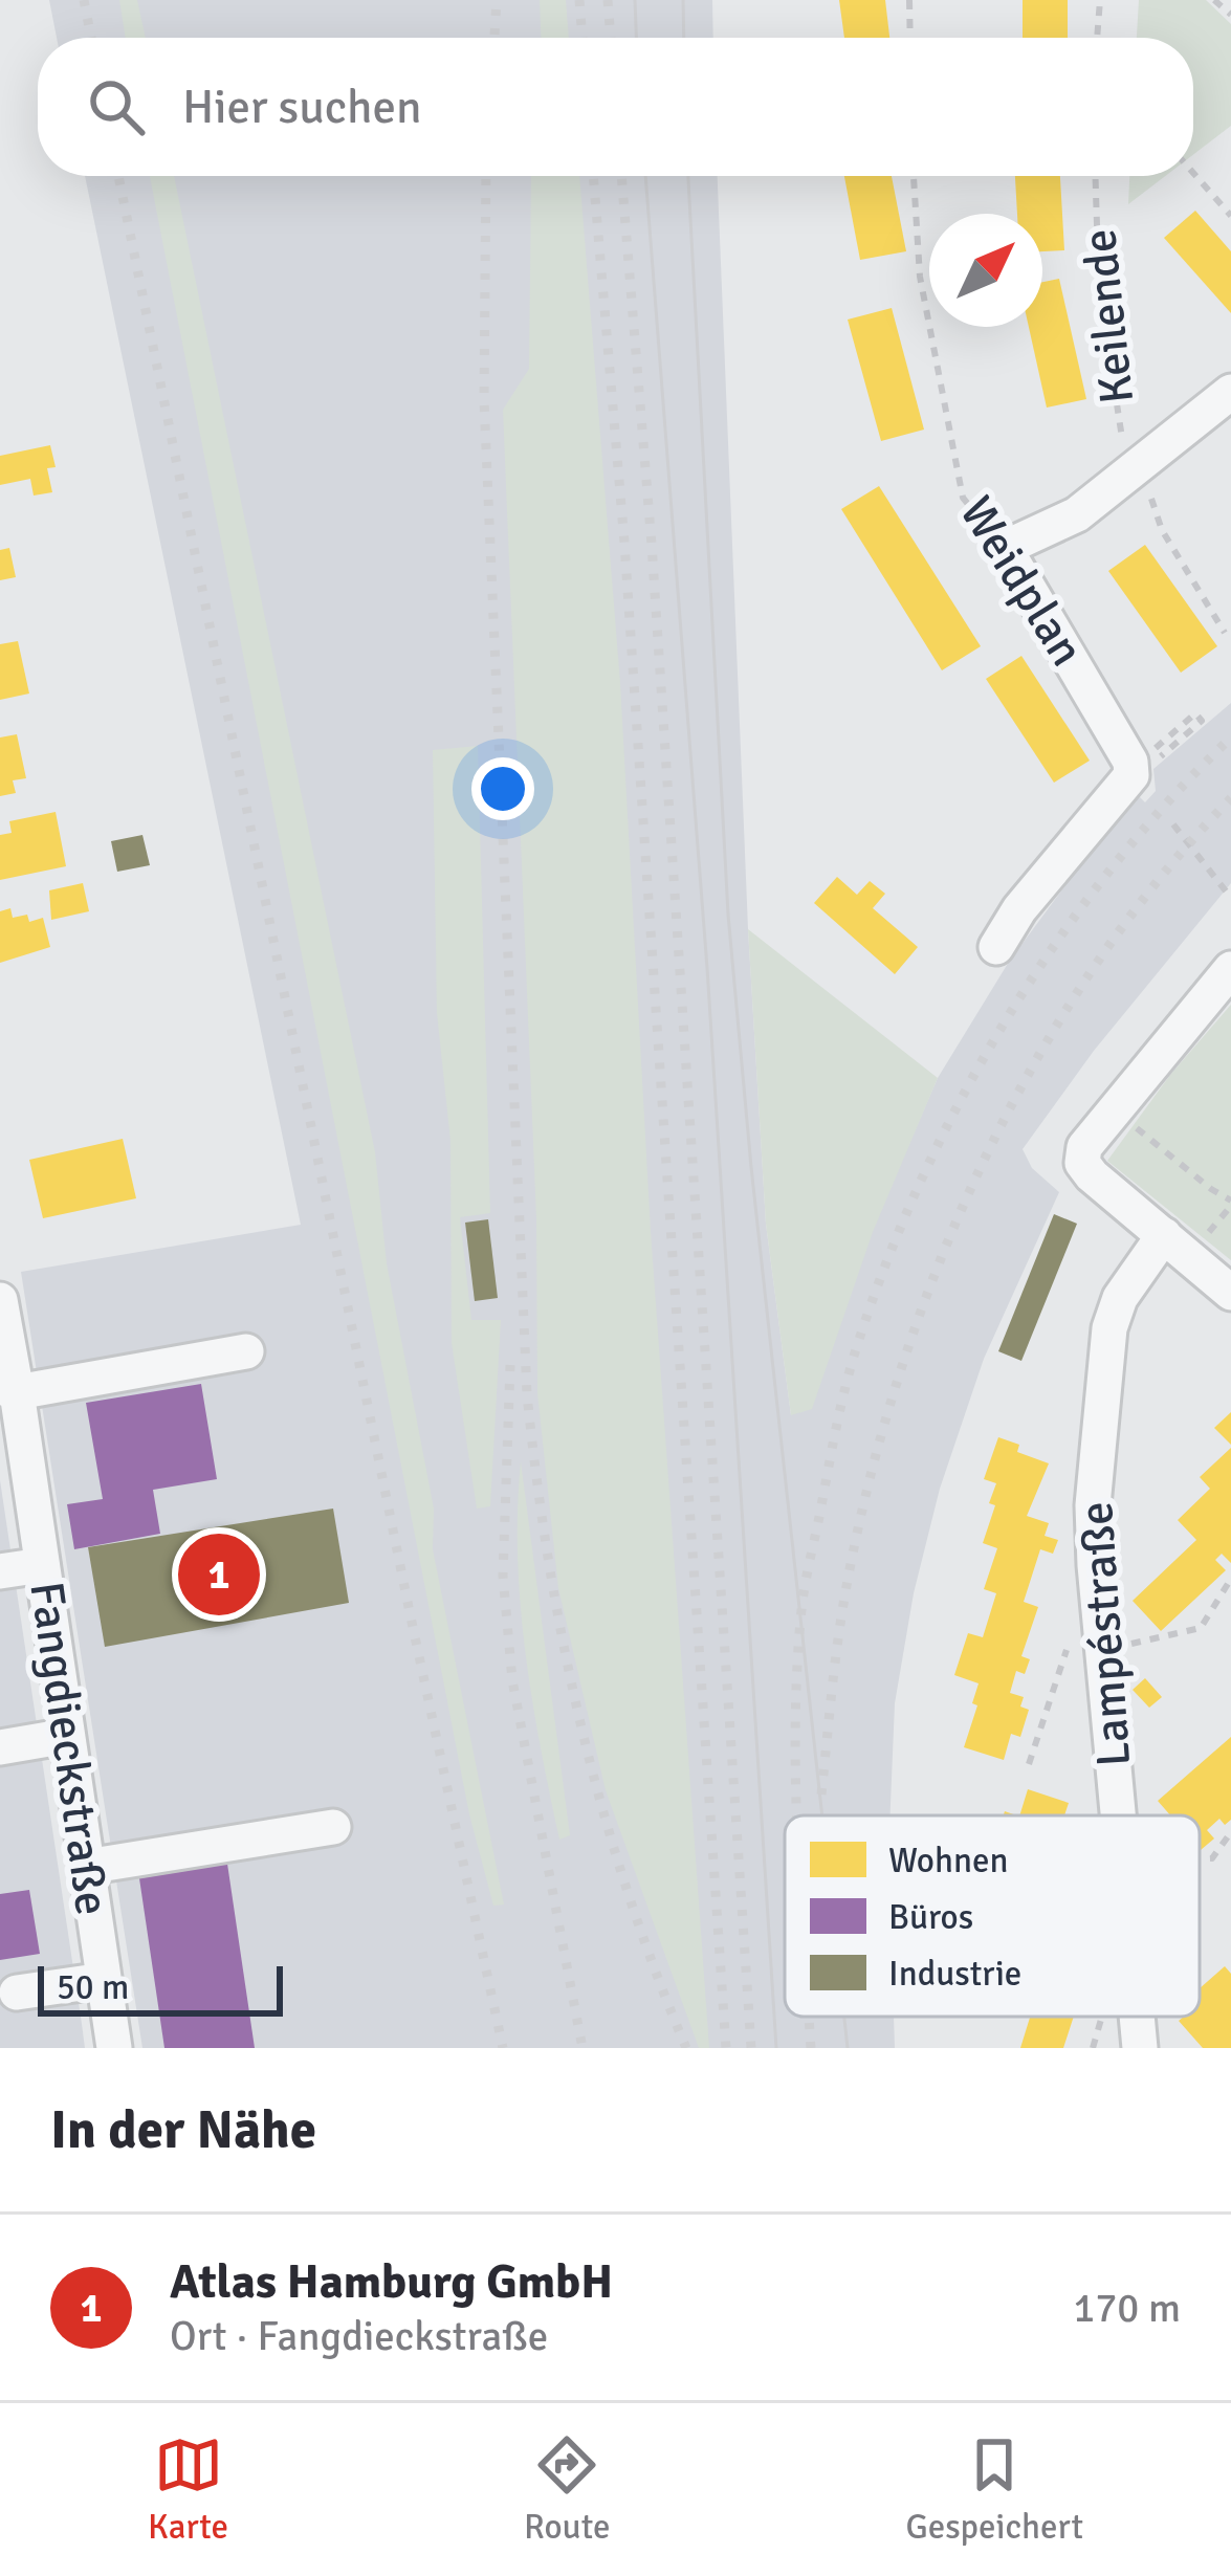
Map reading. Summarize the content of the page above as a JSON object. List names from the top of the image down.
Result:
{
  "streets": {
    "street": ["Weidplan", "Lampéstraße", "Fangdieckstraße"],
    "path": ["Keilende"]
  },
  "legend": ["Wohnen", "Büros", "Industrie"],
  "scale_bar": "50 m",
  "north": "top right",
  "page": {
    "search": "Hier suchen",
    "pins": "1",
    "scale": "50 m",
    "heading": "In der Nähe",
    "list": [
      {
        "mark": "1",
        "name": "Atlas Hamburg GmbH",
        "note": "Ort · Fangdieckstraße",
        "value": "170 m"
      }
    ],
    "nav": ["Karte", "Route", "Gespeichert"]
  }
}
